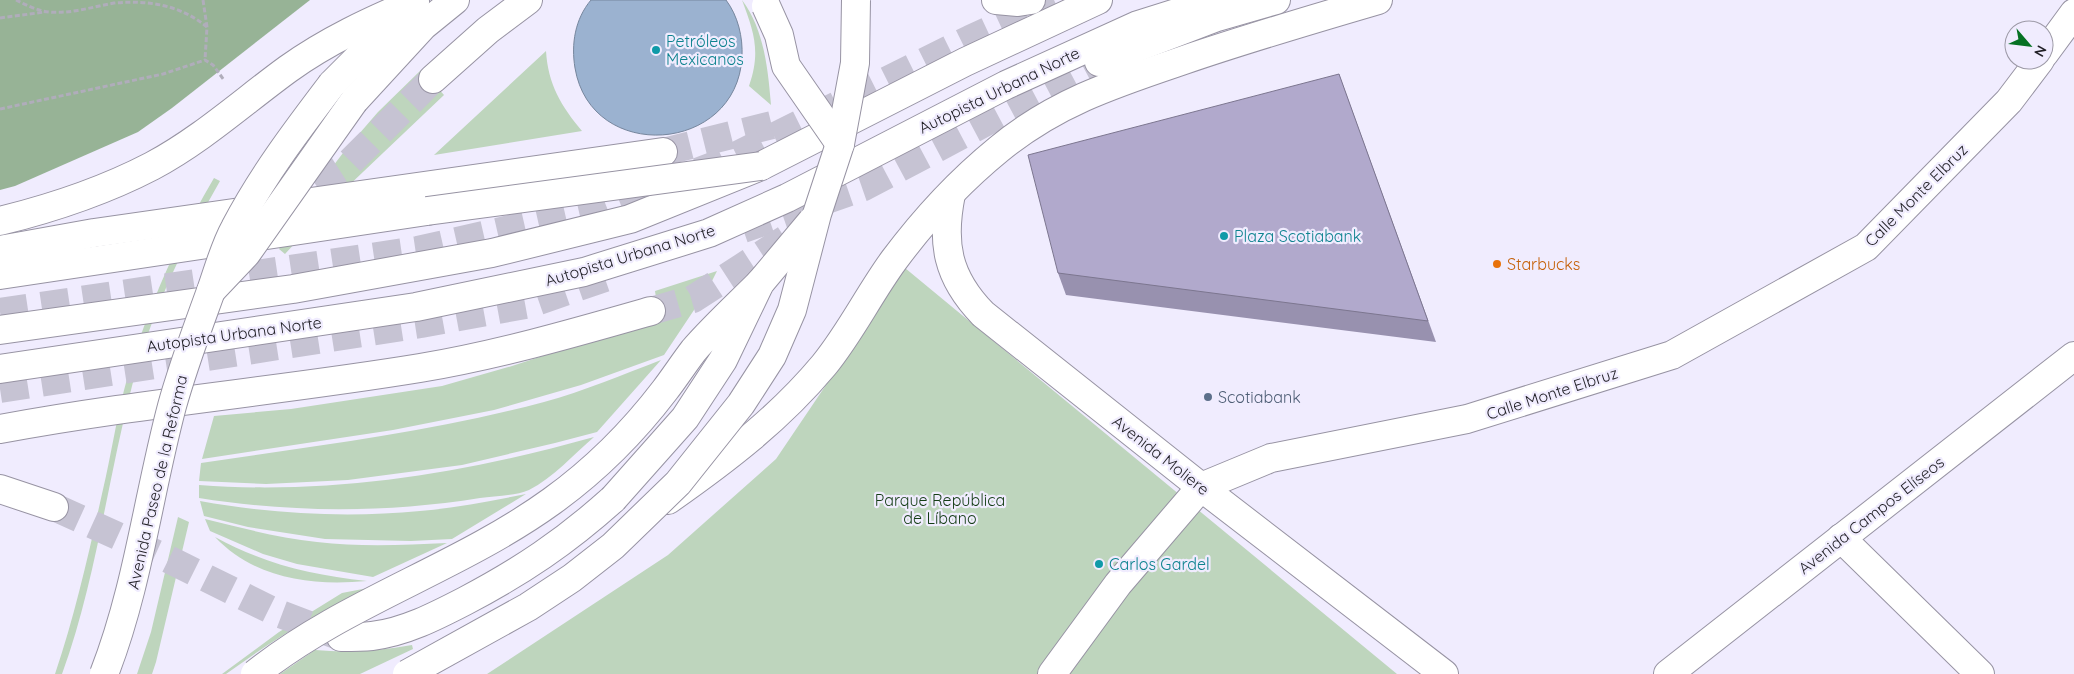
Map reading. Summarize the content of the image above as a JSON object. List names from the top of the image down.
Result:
{
  "streets": {
    "main road": [
      "Autopista Urbana Norte",
      "Calle Monte Elbruz",
      "Avenida Moliere",
      "Avenida Paseo de la Reforma",
      "Avenida Campos Elíseos"
    ]
  },
  "crossings": [
    ["Calle Monte Elbruz", "Avenida Moliere"]
  ],
  "parks": ["Parque República de Líbano"],
  "places": [
    "Petróleos Mexicanos",
    "Plaza Scotiabank",
    "Starbucks",
    "Scotiabank",
    "Carlos Gardel"
  ],
  "north": "bottom right"
}
